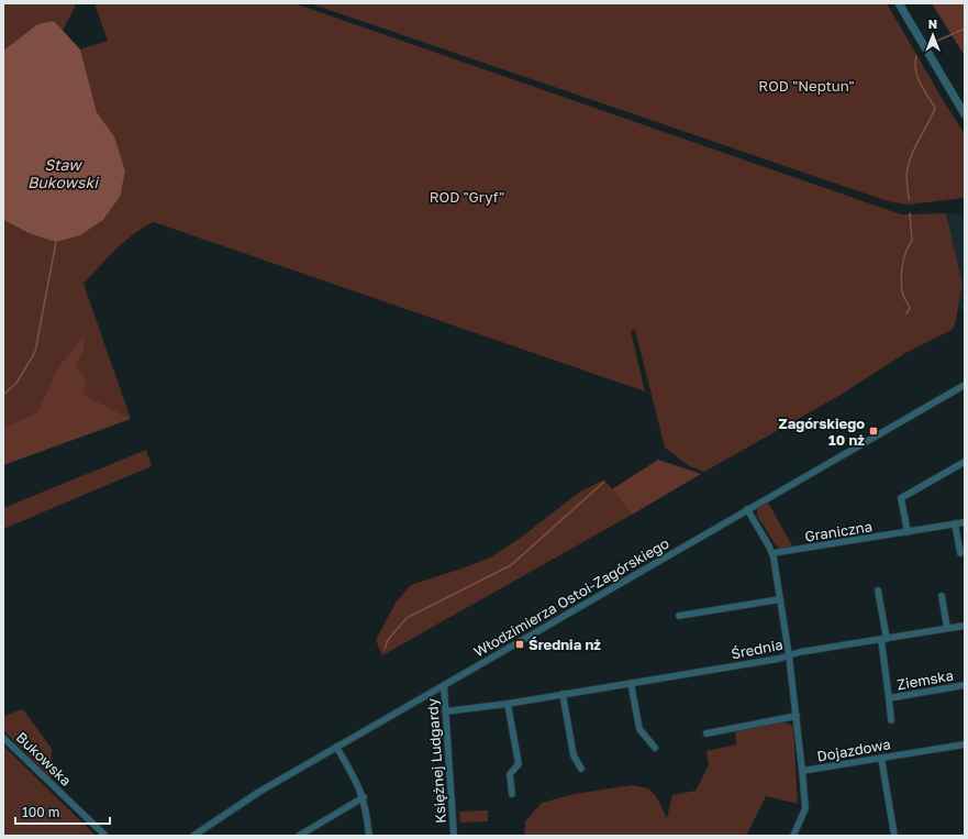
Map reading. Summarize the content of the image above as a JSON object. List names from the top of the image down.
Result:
{
  "streets": {
    "street": [
      "Graniczna",
      "Włodzimierza Ostoi-Zagórskiego",
      "Średnia",
      "Ziemska",
      "Dojazdowa",
      "Bukowska",
      "Księżnej Ludgardy"
    ]
  },
  "crossings": [
    ["Graniczna", "Dojazdowa"],
    ["Włodzimierza Ostoi-Zagórskiego", "Dojazdowa"],
    ["Włodzimierza Ostoi-Zagórskiego", "Księżnej Ludgardy"],
    ["Średnia", "Ziemska"],
    ["Średnia", "Dojazdowa"],
    ["Średnia", "Księżnej Ludgardy"]
  ],
  "water": ["Staw Bukowski"],
  "parks": ["ROD \"Neptun\"", "ROD \"Gryf\""],
  "places": {
    "transit": ["Zagórskiego 10 nż", "Średnia nż"]
  },
  "scale_bar": "100 m",
  "north": "top"
}
